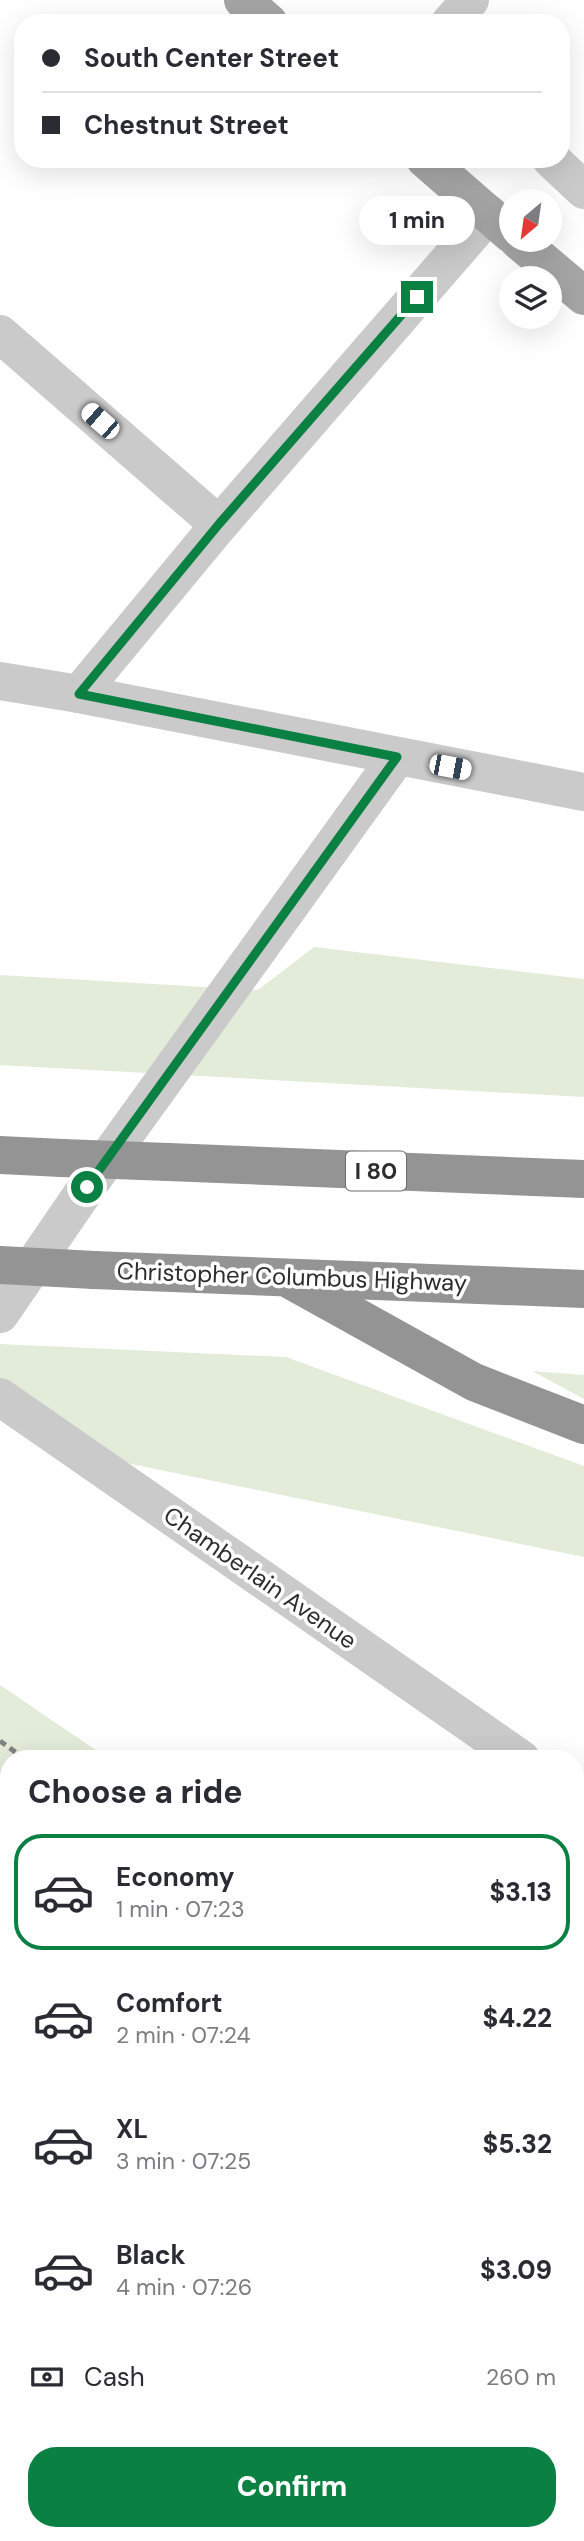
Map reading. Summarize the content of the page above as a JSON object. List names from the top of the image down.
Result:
{
  "streets": {
    "highway": ["I 80", "Christopher Columbus Highway"],
    "street": ["Chamberlain Avenue"]
  },
  "north": "bottom left",
  "page": {
    "banner": ["South Center Street", "Chestnut Street"],
    "bubble": "1 min",
    "heading": "Choose a ride",
    "list": [
      {
        "name": "Economy",
        "note": "1 min · 07:23",
        "value": "$3.13"
      },
      {
        "name": "Comfort",
        "note": "2 min · 07:24",
        "value": "$4.22"
      },
      {
        "name": "XL",
        "note": "3 min · 07:25",
        "value": "$5.32"
      },
      {
        "name": "Black",
        "note": "4 min · 07:26",
        "value": "$3.09"
      }
    ],
    "pay": ["Cash", "260 m"],
    "buttons": "Confirm"
  }
}
